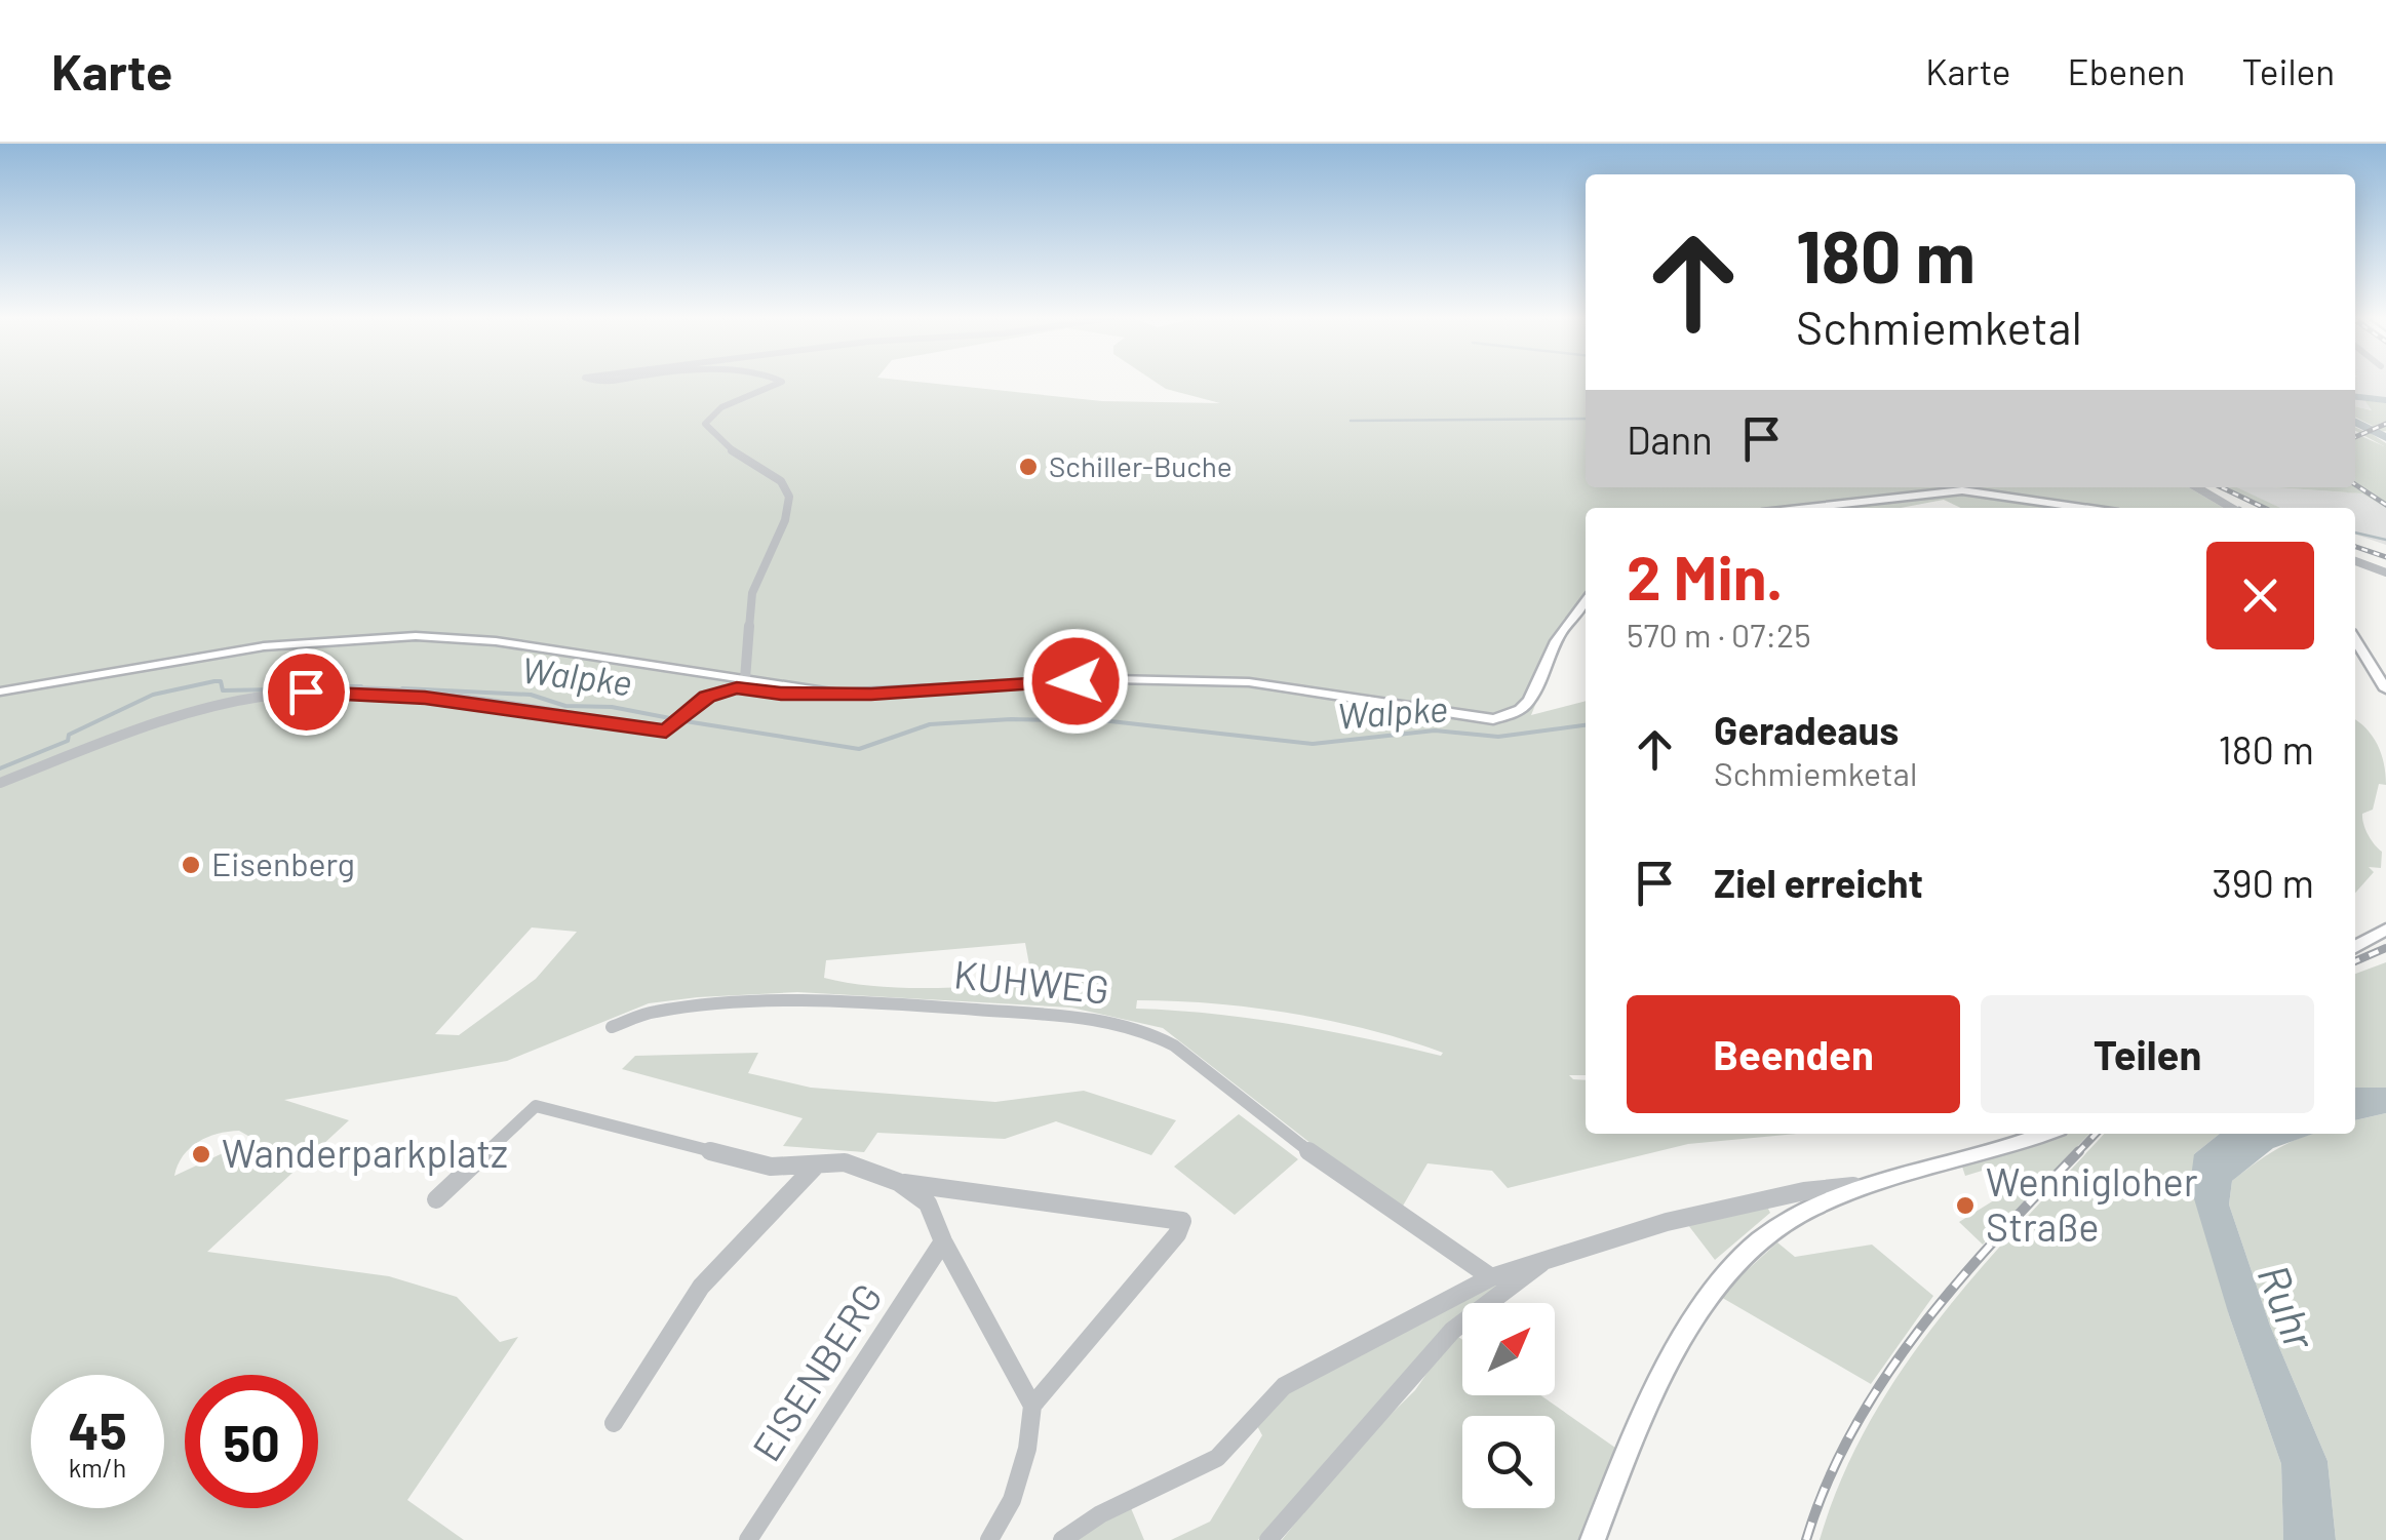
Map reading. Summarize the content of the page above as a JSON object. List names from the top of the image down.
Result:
{
  "streets": {
    "street": ["KUHWEG", "EISENBERG"]
  },
  "water": ["Walpke", "Ruhr"],
  "places": [
    "Schiller-Buche",
    "Eisenberg",
    "Wanderparkplatz",
    "Wennigloher Straße"
  ],
  "north": "top right",
  "page": {
    "header": "Karte",
    "nav": ["Karte", "Ebenen", "Teilen"],
    "turn": ["180 m", "Schmiemketal"],
    "then": "Dann",
    "heading": ["2 Min.", "570 m · 07:25"],
    "list": [
      {
        "name": "Geradeaus",
        "note": "Schmiemketal",
        "value": "180 m"
      },
      {
        "name": "Ziel erreicht",
        "value": "390 m"
      }
    ],
    "buttons": ["Beenden", "Teilen"],
    "speed": "45 km/h",
    "limit": "50"
  }
}
